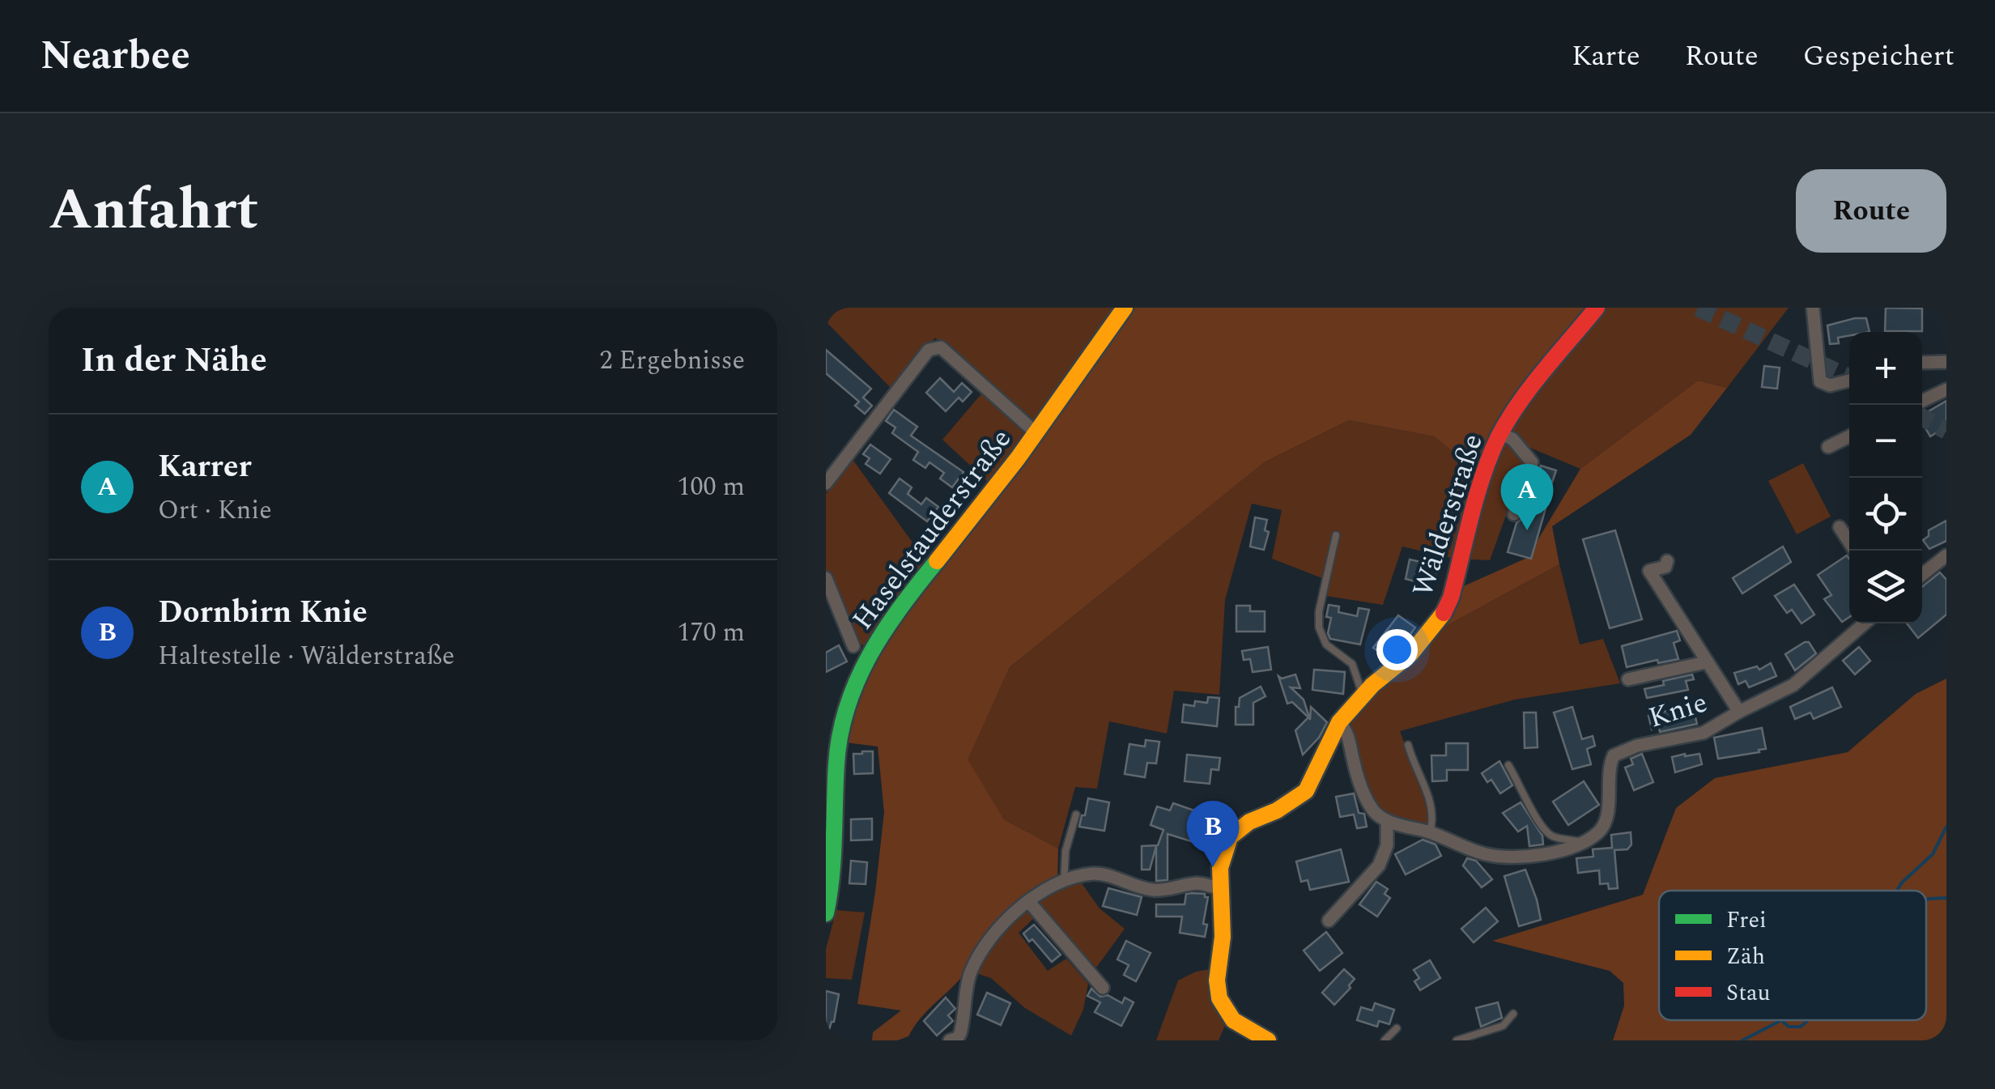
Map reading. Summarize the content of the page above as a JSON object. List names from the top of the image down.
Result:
{
  "streets": {
    "street": ["Wälderstraße", "Haselstauderstraße", "Knie"]
  },
  "legend": ["Frei", "Zäh", "Stau"],
  "page": {
    "header": "Nearbee",
    "nav": ["Karte", "Route", "Gespeichert"],
    "title": "Anfahrt",
    "buttons": "Route",
    "heading": ["In der Nähe", "2 Ergebnisse"],
    "map_buttons": ["+", "−"],
    "list": [
      {
        "mark": "A",
        "name": "Karrer",
        "note": "Ort · Knie",
        "value": "100 m"
      },
      {
        "mark": "B",
        "name": "Dornbirn Knie",
        "note": "Haltestelle · Wälderstraße",
        "value": "170 m"
      }
    ],
    "pins": ["A", "B"]
  }
}
